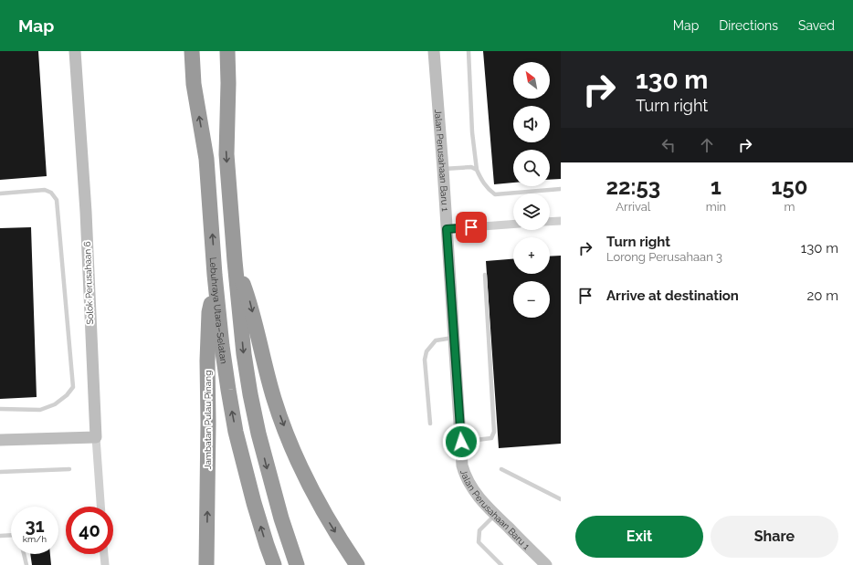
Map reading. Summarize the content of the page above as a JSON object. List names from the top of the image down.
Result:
{
  "streets": {
    "highway": ["Lebuhraya Utara–Selatan", "Jambatan Pulau Pinang"],
    "street": ["Jalan Perusahaan Baru 1", "Solok Perusahaan 6"]
  },
  "crossings": [
    ["Lebuhraya Utara–Selatan", "Jambatan Pulau Pinang"]
  ],
  "north": "top left",
  "page": {
    "header": "Map",
    "nav": ["Map", "Directions", "Saved"],
    "turn": ["130 m", "Turn right"],
    "map_buttons": ["+", "−"],
    "eta": [
      "22:53",
      "Arrival",
      "1",
      "min",
      "150",
      "m"
    ],
    "list": [
      {
        "name": "Turn right",
        "note": "Lorong Perusahaan 3",
        "value": "130 m"
      },
      {
        "name": "Arrive at destination",
        "value": "20 m"
      }
    ],
    "speed": "31 km/h",
    "limit": "40",
    "buttons": ["Exit", "Share"]
  }
}
